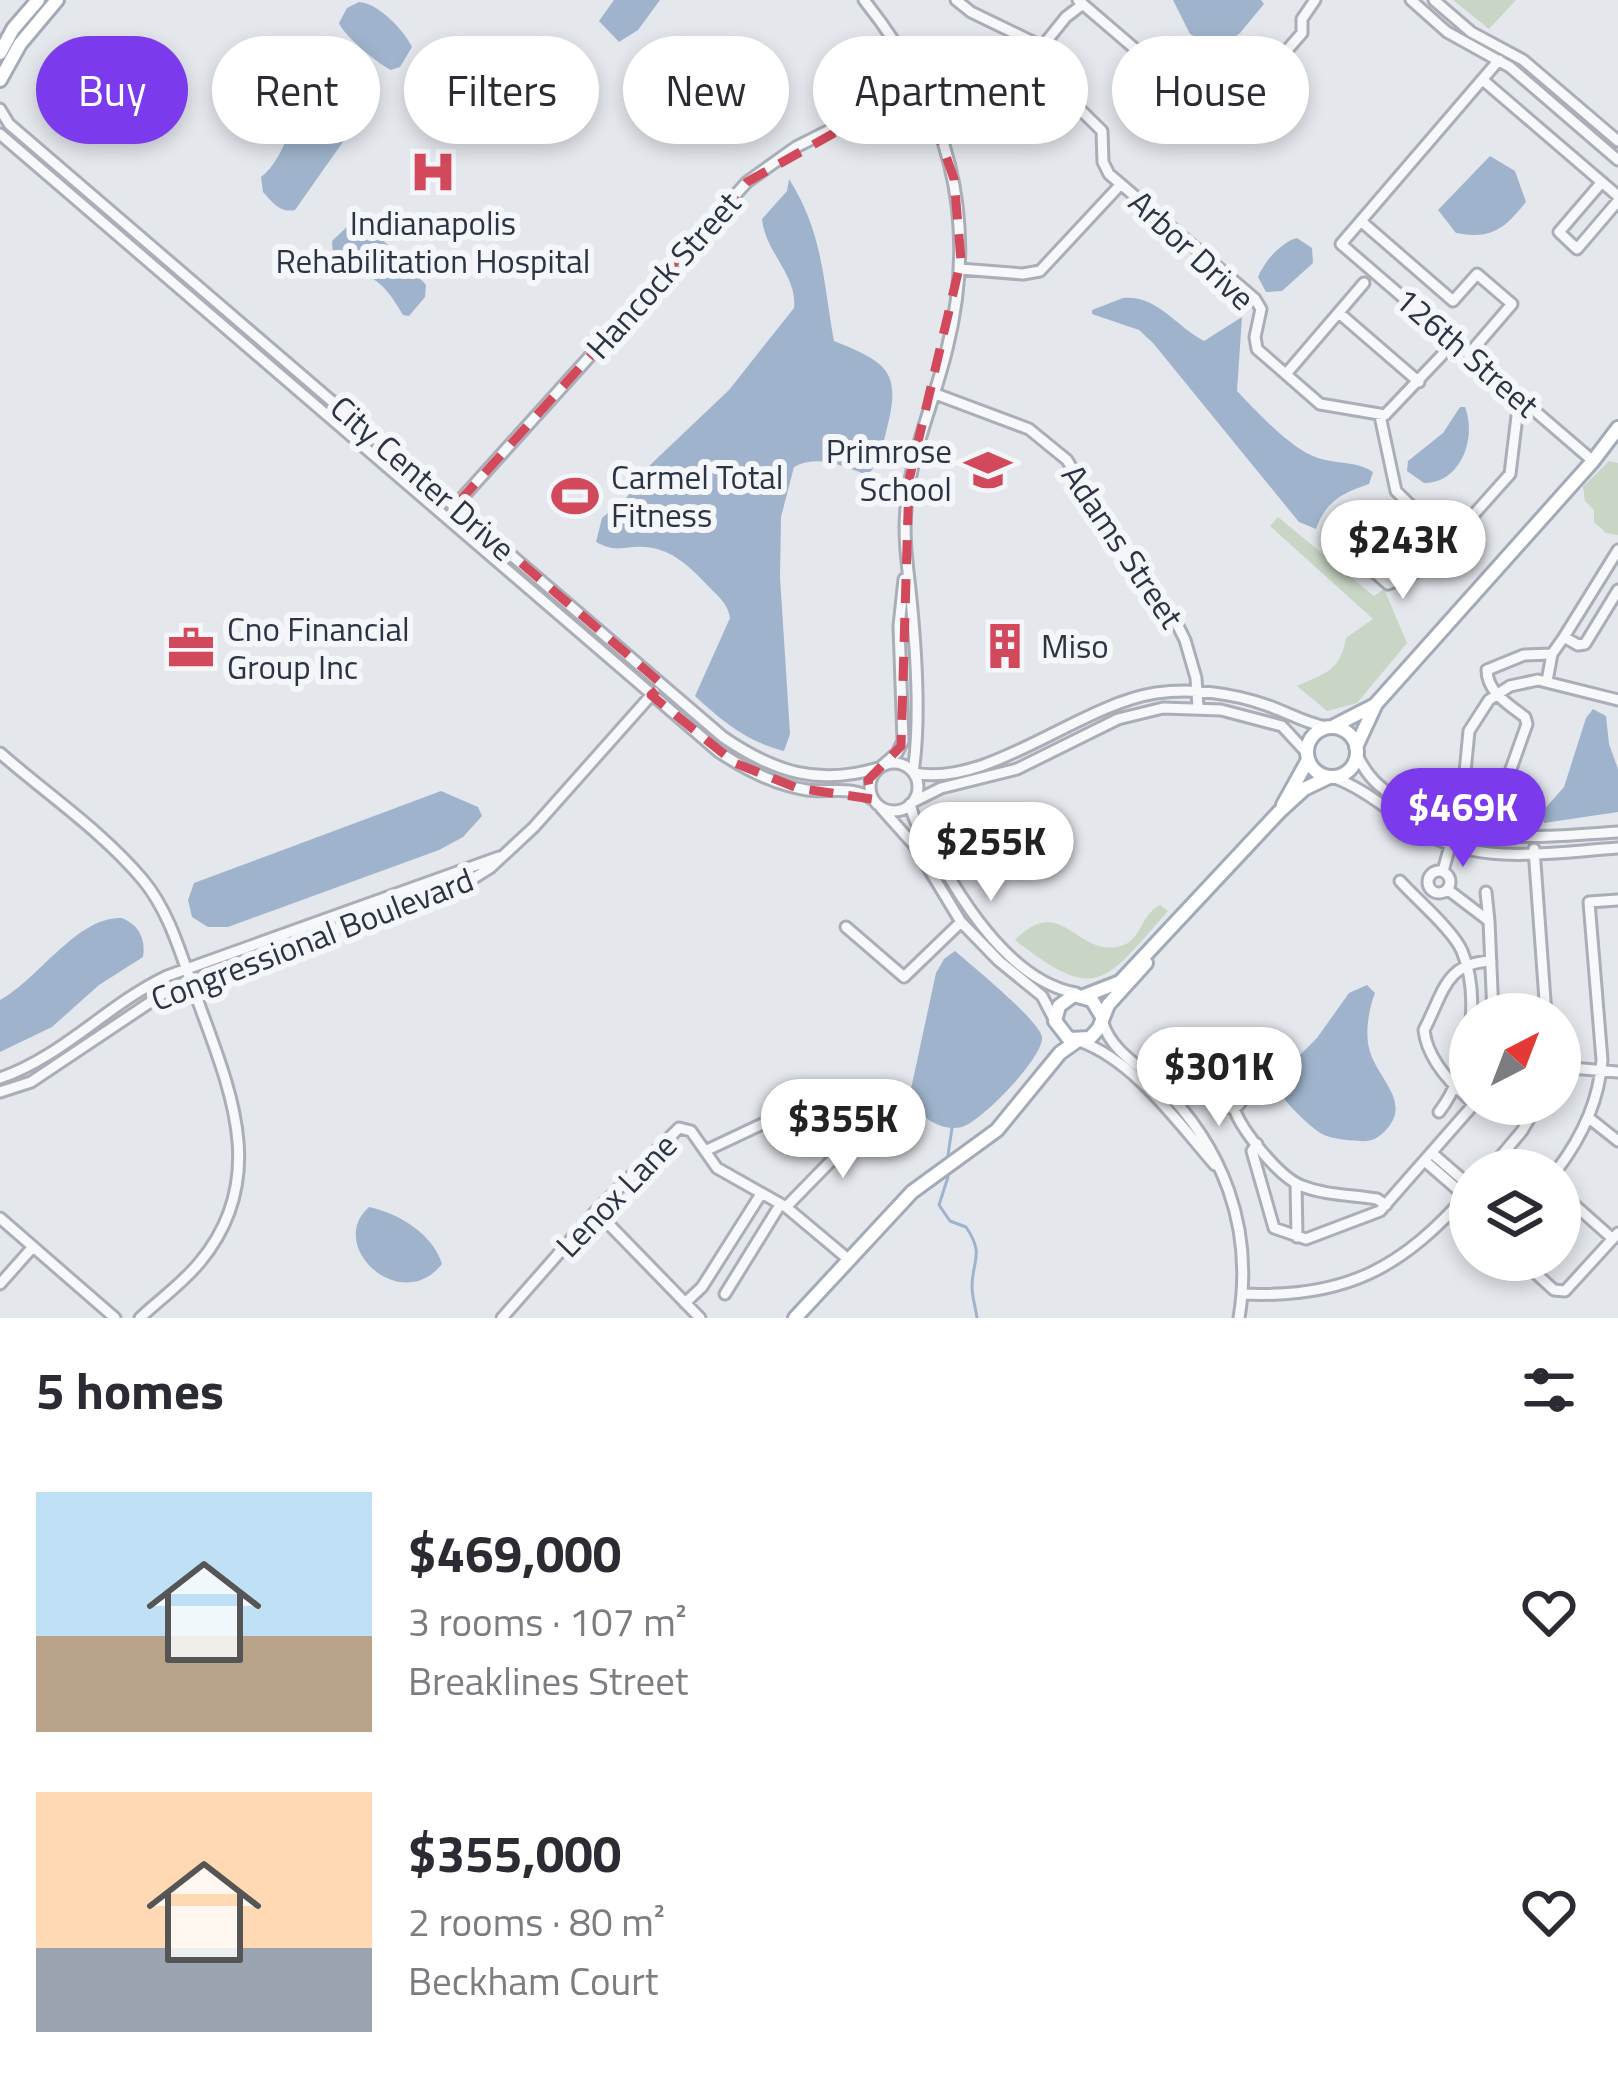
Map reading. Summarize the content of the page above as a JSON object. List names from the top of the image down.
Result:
{
  "streets": {
    "street": [
      "Arbor Drive",
      "Hancock Street",
      "126th Street",
      "City Center Drive",
      "Adams Street",
      "Congressional Boulevard",
      "Lenox Lane"
    ]
  },
  "crossings": [
    ["Hancock Street", "City Center Drive"],
    ["City Center Drive", "Congressional Boulevard"]
  ],
  "places": {
    "hospital": ["Indianapolis Rehabilitation Hospital"],
    "school or university": ["Primrose School"],
    "sports": ["Carmel Total Fitness"],
    "building": ["Miso"],
    "office": ["Cno Financial Group Inc"]
  },
  "north": "top right",
  "page": {
    "chip": [
      "Buy",
      "Rent",
      "Filters",
      "New",
      "Apartment",
      "House"
    ],
    "price": [
      "$243K",
      "$469K",
      "$255K",
      "$301K",
      "$355K"
    ],
    "heading": "5 homes",
    "list": [
      {
        "name": "$469,000",
        "note": "3 rooms · 107 m² · Breaklines Street"
      },
      {
        "name": "$355,000",
        "note": "2 rooms · 80 m² · Beckham Court"
      }
    ]
  }
}
